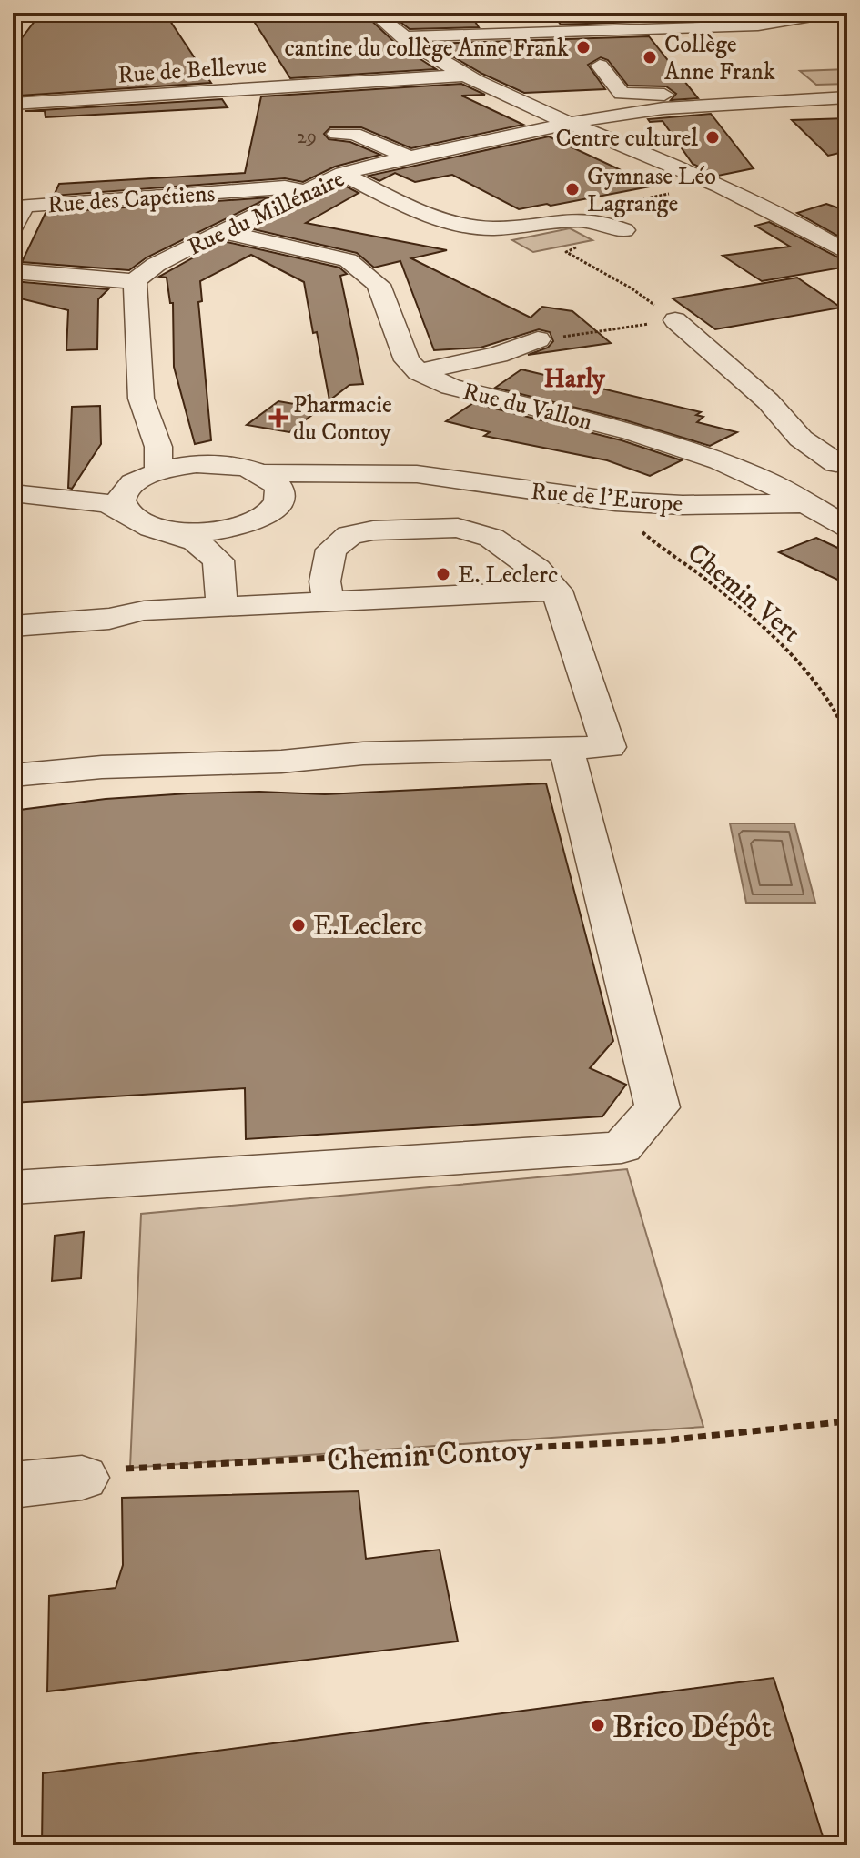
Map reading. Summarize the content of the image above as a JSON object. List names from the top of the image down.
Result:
{
  "streets": {
    "street": [
      "Rue de Bellevue",
      "Rue des Capétiens",
      "Rue du Millénaire",
      "Rue du Vallon",
      "Rue de l'Europe"
    ],
    "path": ["Chemin Vert", "Chemin Contoy"]
  },
  "crossings": [
    ["Rue des Capétiens", "Rue du Millénaire"],
    ["Rue du Vallon", "Rue de l'Europe"]
  ],
  "districts": ["Harly"],
  "places": {
    "other": [
      "cantine du collège Anne Frank",
      "Collège Anne Frank",
      "Centre culturel",
      "Gymnase Léo Lagrange",
      "E. Leclerc",
      "E.Leclerc",
      "Brico Dépôt"
    ],
    "health": ["Pharmacie du Contoy"]
  },
  "house_numbers": ["29"]
}
